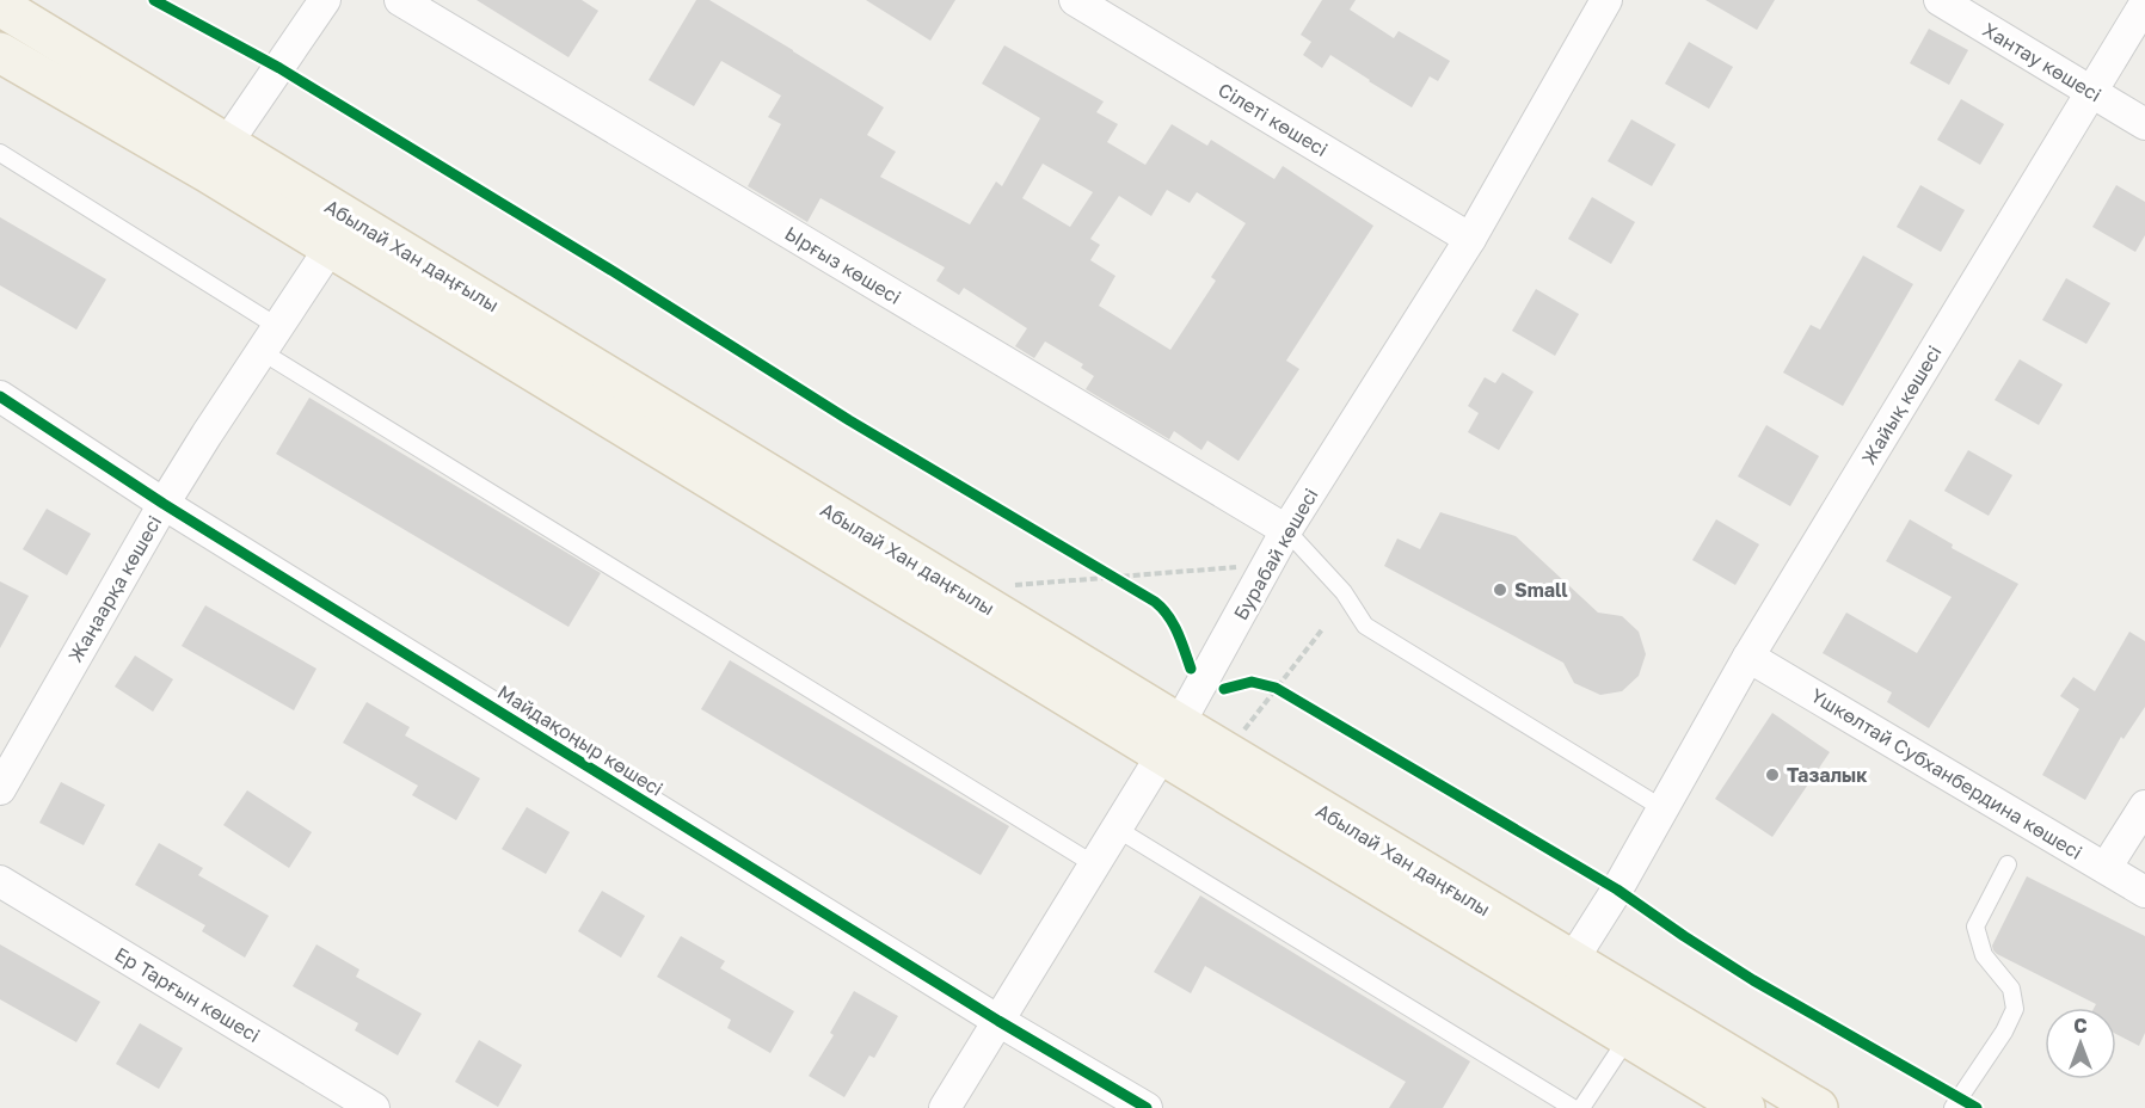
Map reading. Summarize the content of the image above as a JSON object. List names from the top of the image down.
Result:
{
  "streets": {
    "main road": ["Абылай Хан даңғылы"],
    "street": [
      "Хантау көшесі",
      "Сілеті көшесі",
      "Ырғыз көшесі",
      "Жайық көшесі",
      "Бурабай көшесі",
      "Жаңаарқа көшесі",
      "Майдақоңыр көшесі",
      "Үшкөлтай Субханбердина көшесі",
      "Ер Тарғын көшесі"
    ]
  },
  "crossings": [
    ["Хантау көшесі", "Жайық көшесі"],
    ["Сілеті көшесі", "Бурабай көшесі"],
    ["Абылай Хан даңғылы", "Жайық көшесі"],
    ["Абылай Хан даңғылы", "Бурабай көшесі"],
    ["Абылай Хан даңғылы", "Жаңаарқа көшесі"],
    ["Ырғыз көшесі", "Бурабай көшесі"],
    ["Жайық көшесі", "Үшкөлтай Субханбердина көшесі"],
    ["Бурабай көшесі", "Майдақоңыр көшесі"],
    ["Жаңаарқа көшесі", "Майдақоңыр көшесі"]
  ],
  "places": ["Small", "Тазалык"],
  "north": "top"
}
